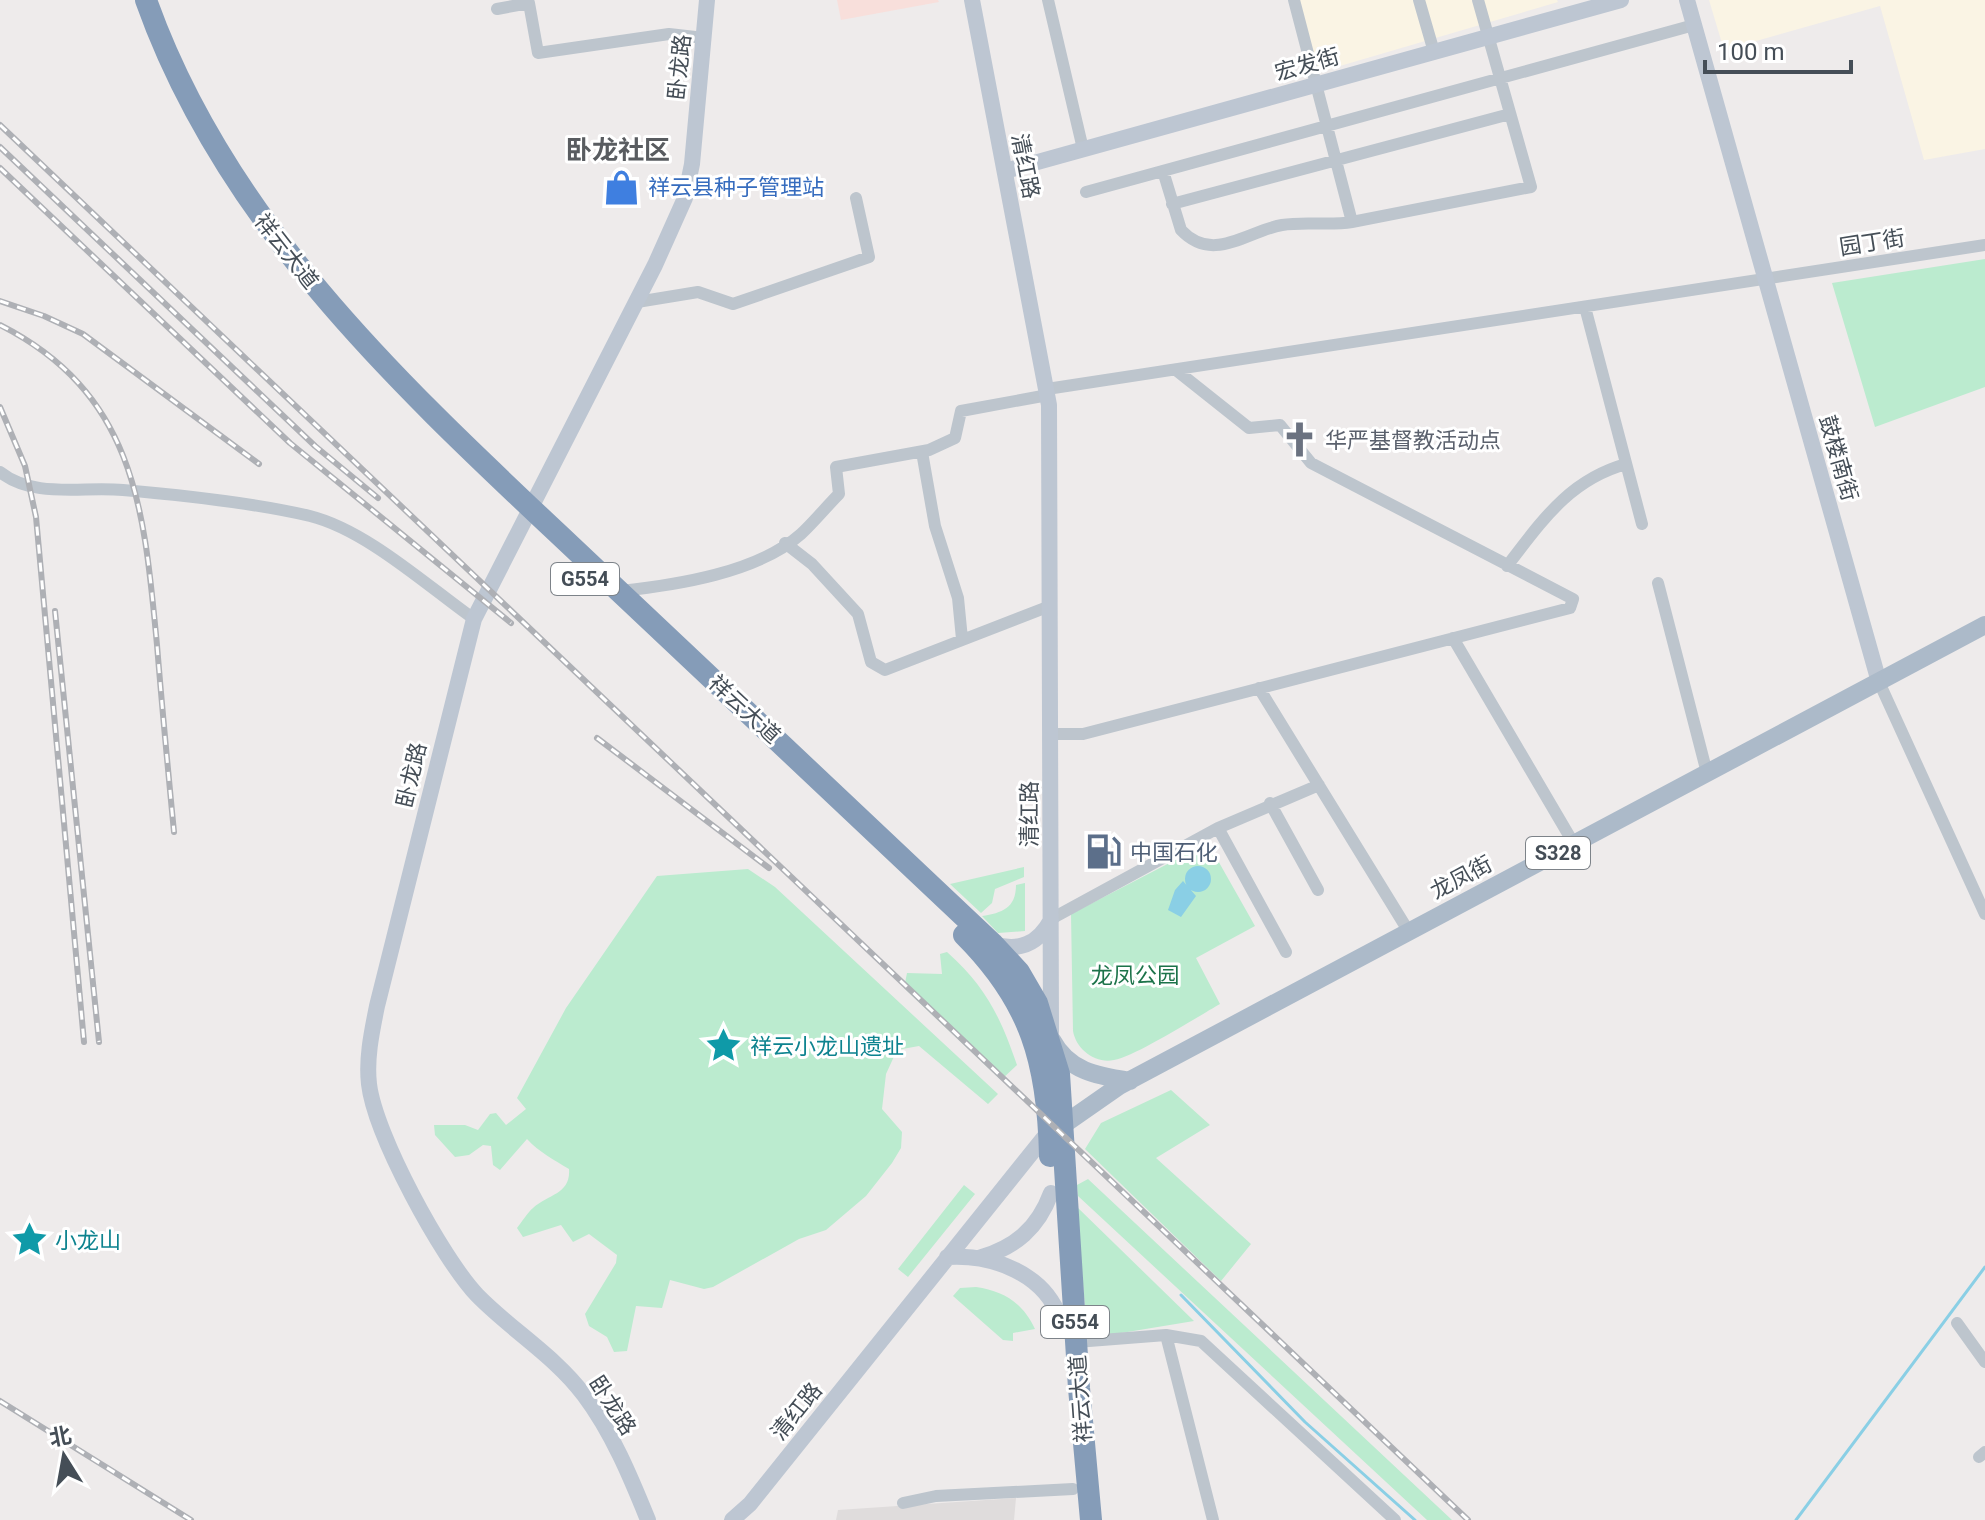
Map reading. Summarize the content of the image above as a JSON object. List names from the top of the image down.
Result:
{
  "streets": {
    "highway": ["祥云大道", "G554"],
    "main road": ["S328", "龙凤街"],
    "street": [
      "宏发街",
      "卧龙路",
      "清红路",
      "园丁街",
      "鼓楼南街"
    ]
  },
  "crossings": [
    ["宏发街", "清红路"],
    ["卧龙路", "祥云大道"],
    ["清红路", "园丁街"],
    ["清红路", "祥云大道"],
    ["清红路", "龙凤街"],
    ["园丁街", "鼓楼南街"],
    ["祥云大道", "龙凤街"],
    ["鼓楼南街", "龙凤街"]
  ],
  "districts": ["卧龙社区"],
  "parks": ["龙凤公园"],
  "places": {
    "shop": ["祥云县种子管理站"],
    "church": ["华严基督教活动点"],
    "fuel station": ["中国石化"],
    "place": ["祥云小龙山遗址", "小龙山"]
  },
  "scale_bar": "100 m",
  "north": "top"
}
